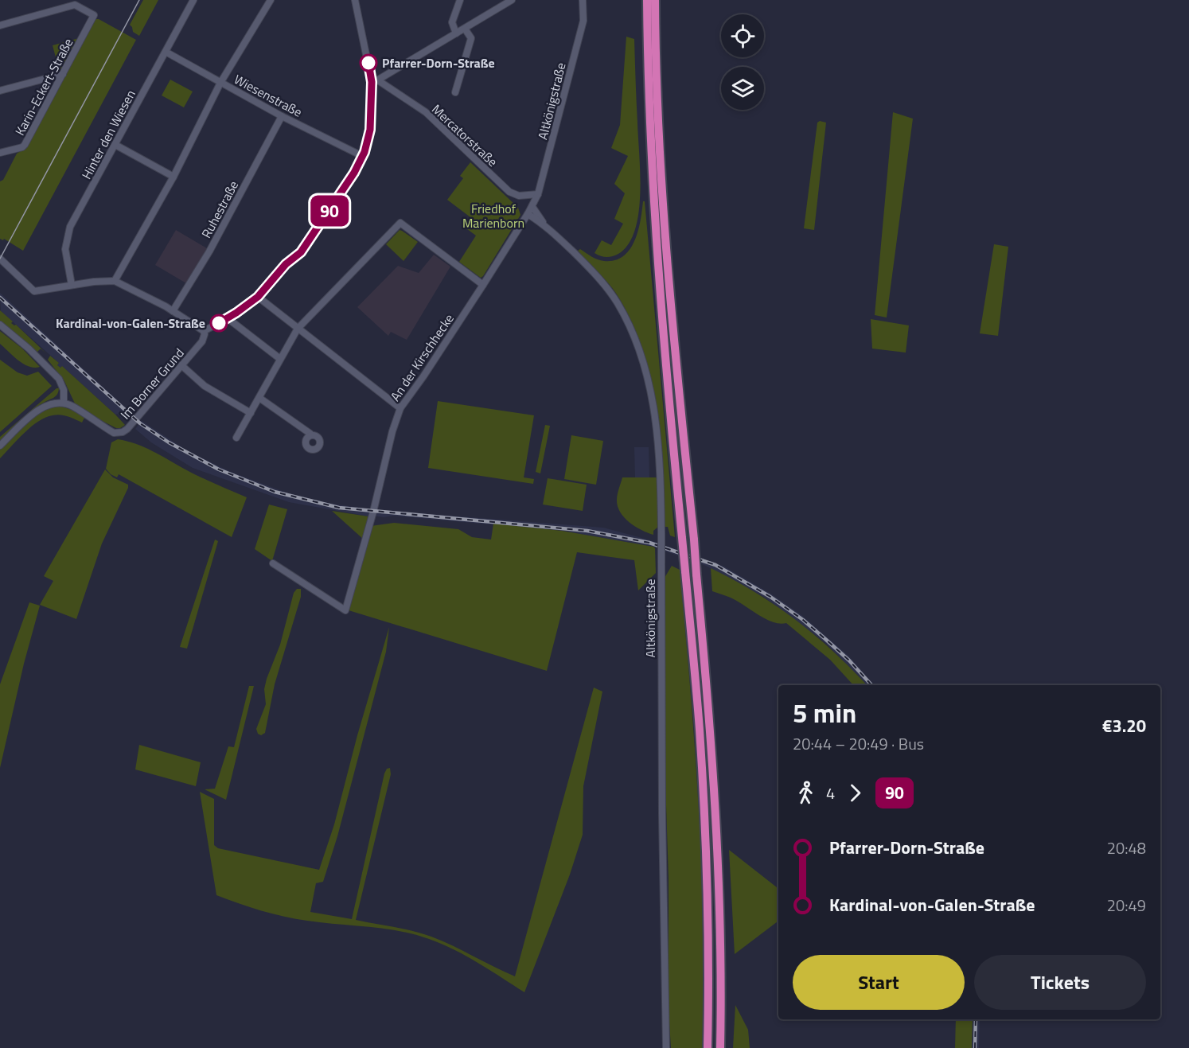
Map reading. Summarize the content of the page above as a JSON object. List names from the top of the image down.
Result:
{
  "streets": {
    "street": [
      "Karin-Eckert-Straße",
      "Wiesenstraße",
      "Altkönigstraße",
      "Hinter den Wiesen",
      "Mercatorstraße",
      "Ruhestraße",
      "An der Kirschhecke",
      "Im Borner Grund"
    ]
  },
  "crossings": [
    ["Wiesenstraße", "Hinter den Wiesen"],
    ["Wiesenstraße", "Ruhestraße"],
    ["Altkönigstraße", "Mercatorstraße"],
    ["Altkönigstraße", "An der Kirschhecke"]
  ],
  "parks": ["Friedhof Marienborn"],
  "places": ["Pfarrer-Dorn-Straße", "Kardinal-von-Galen-Straße"],
  "lines": ["bus line 90"],
  "page": {
    "on_map": "90",
    "heading": ["5 min", "20:44 – 20:49 · Bus", "€3.20"],
    "legs": ["4", "90"],
    "list": [
      {
        "name": "Pfarrer-Dorn-Straße",
        "value": "20:48"
      },
      {
        "name": "Kardinal-von-Galen-Straße",
        "value": "20:49"
      }
    ],
    "buttons": ["Start", "Tickets"]
  }
}
